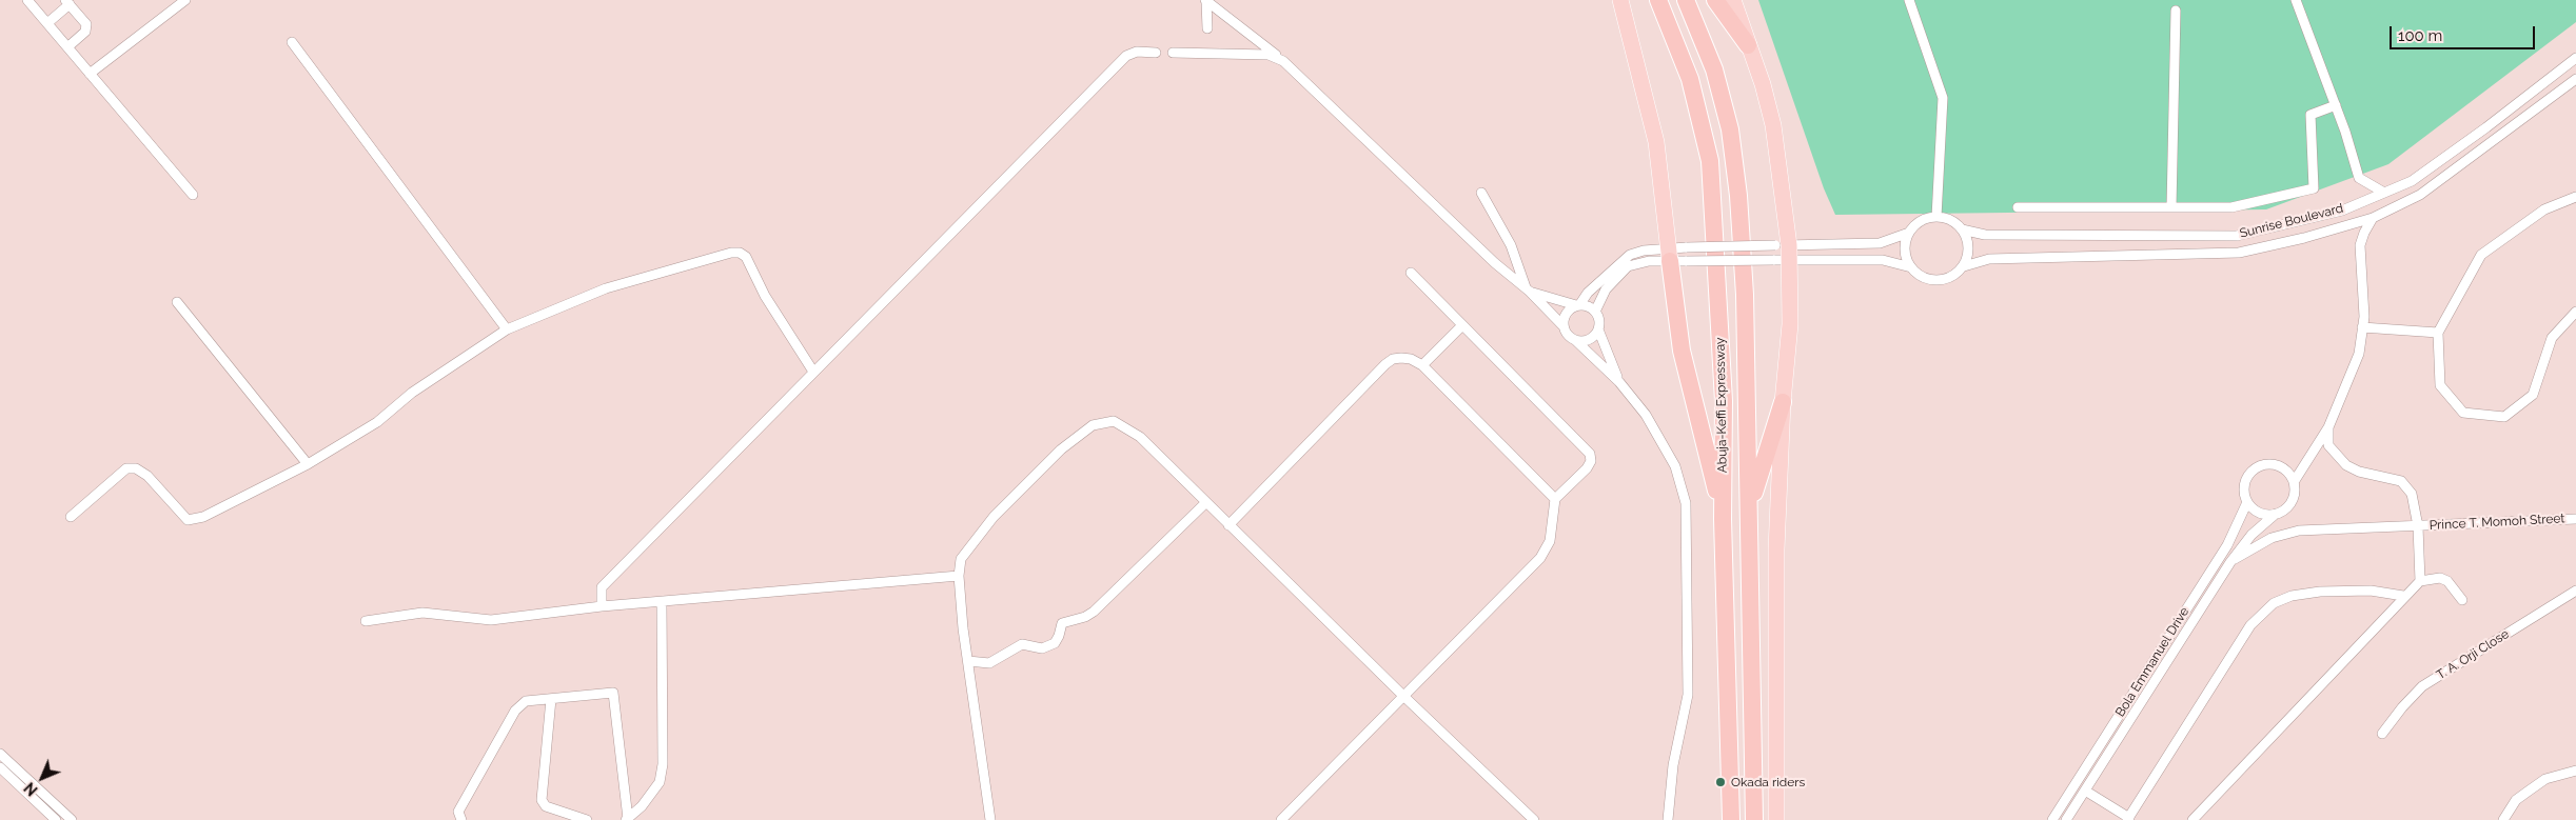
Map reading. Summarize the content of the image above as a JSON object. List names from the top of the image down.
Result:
{
  "streets": {
    "highway": ["Abuja-Keffi Expressway"],
    "street": [
      "Sunrise Boulevard",
      "Prince T. Momoh Street",
      "T. A. Orji Close",
      "Bola Emmanuel Drive"
    ]
  },
  "crossings": [
    ["Prince T. Momoh Street", "Bola Emmanuel Drive"]
  ],
  "places": ["Okada riders"],
  "scale_bar": "100 m",
  "north": "bottom left"
}
